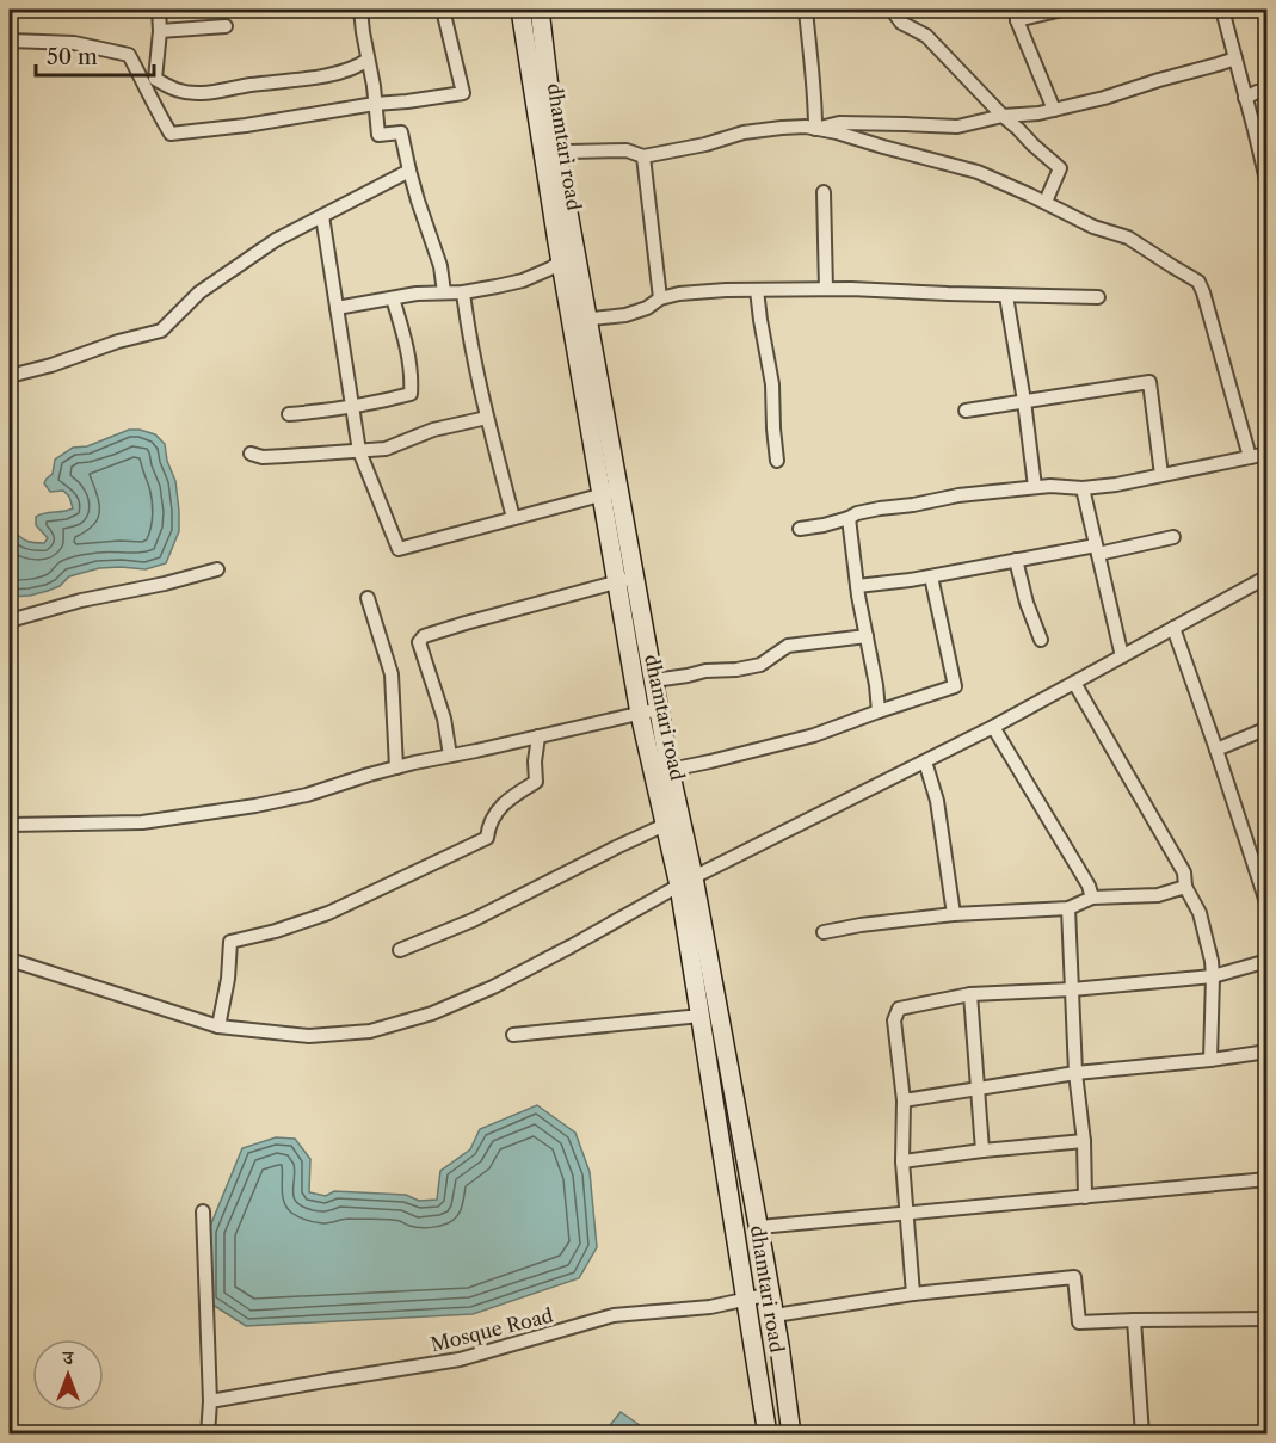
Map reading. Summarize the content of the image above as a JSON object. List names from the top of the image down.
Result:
{
  "streets": {
    "main road": ["dhamtari road"],
    "street": ["Mosque Road"]
  },
  "crossings": [
    ["dhamtari road", "Mosque Road"]
  ],
  "scale_bar": "50 m",
  "north": "top"
}
